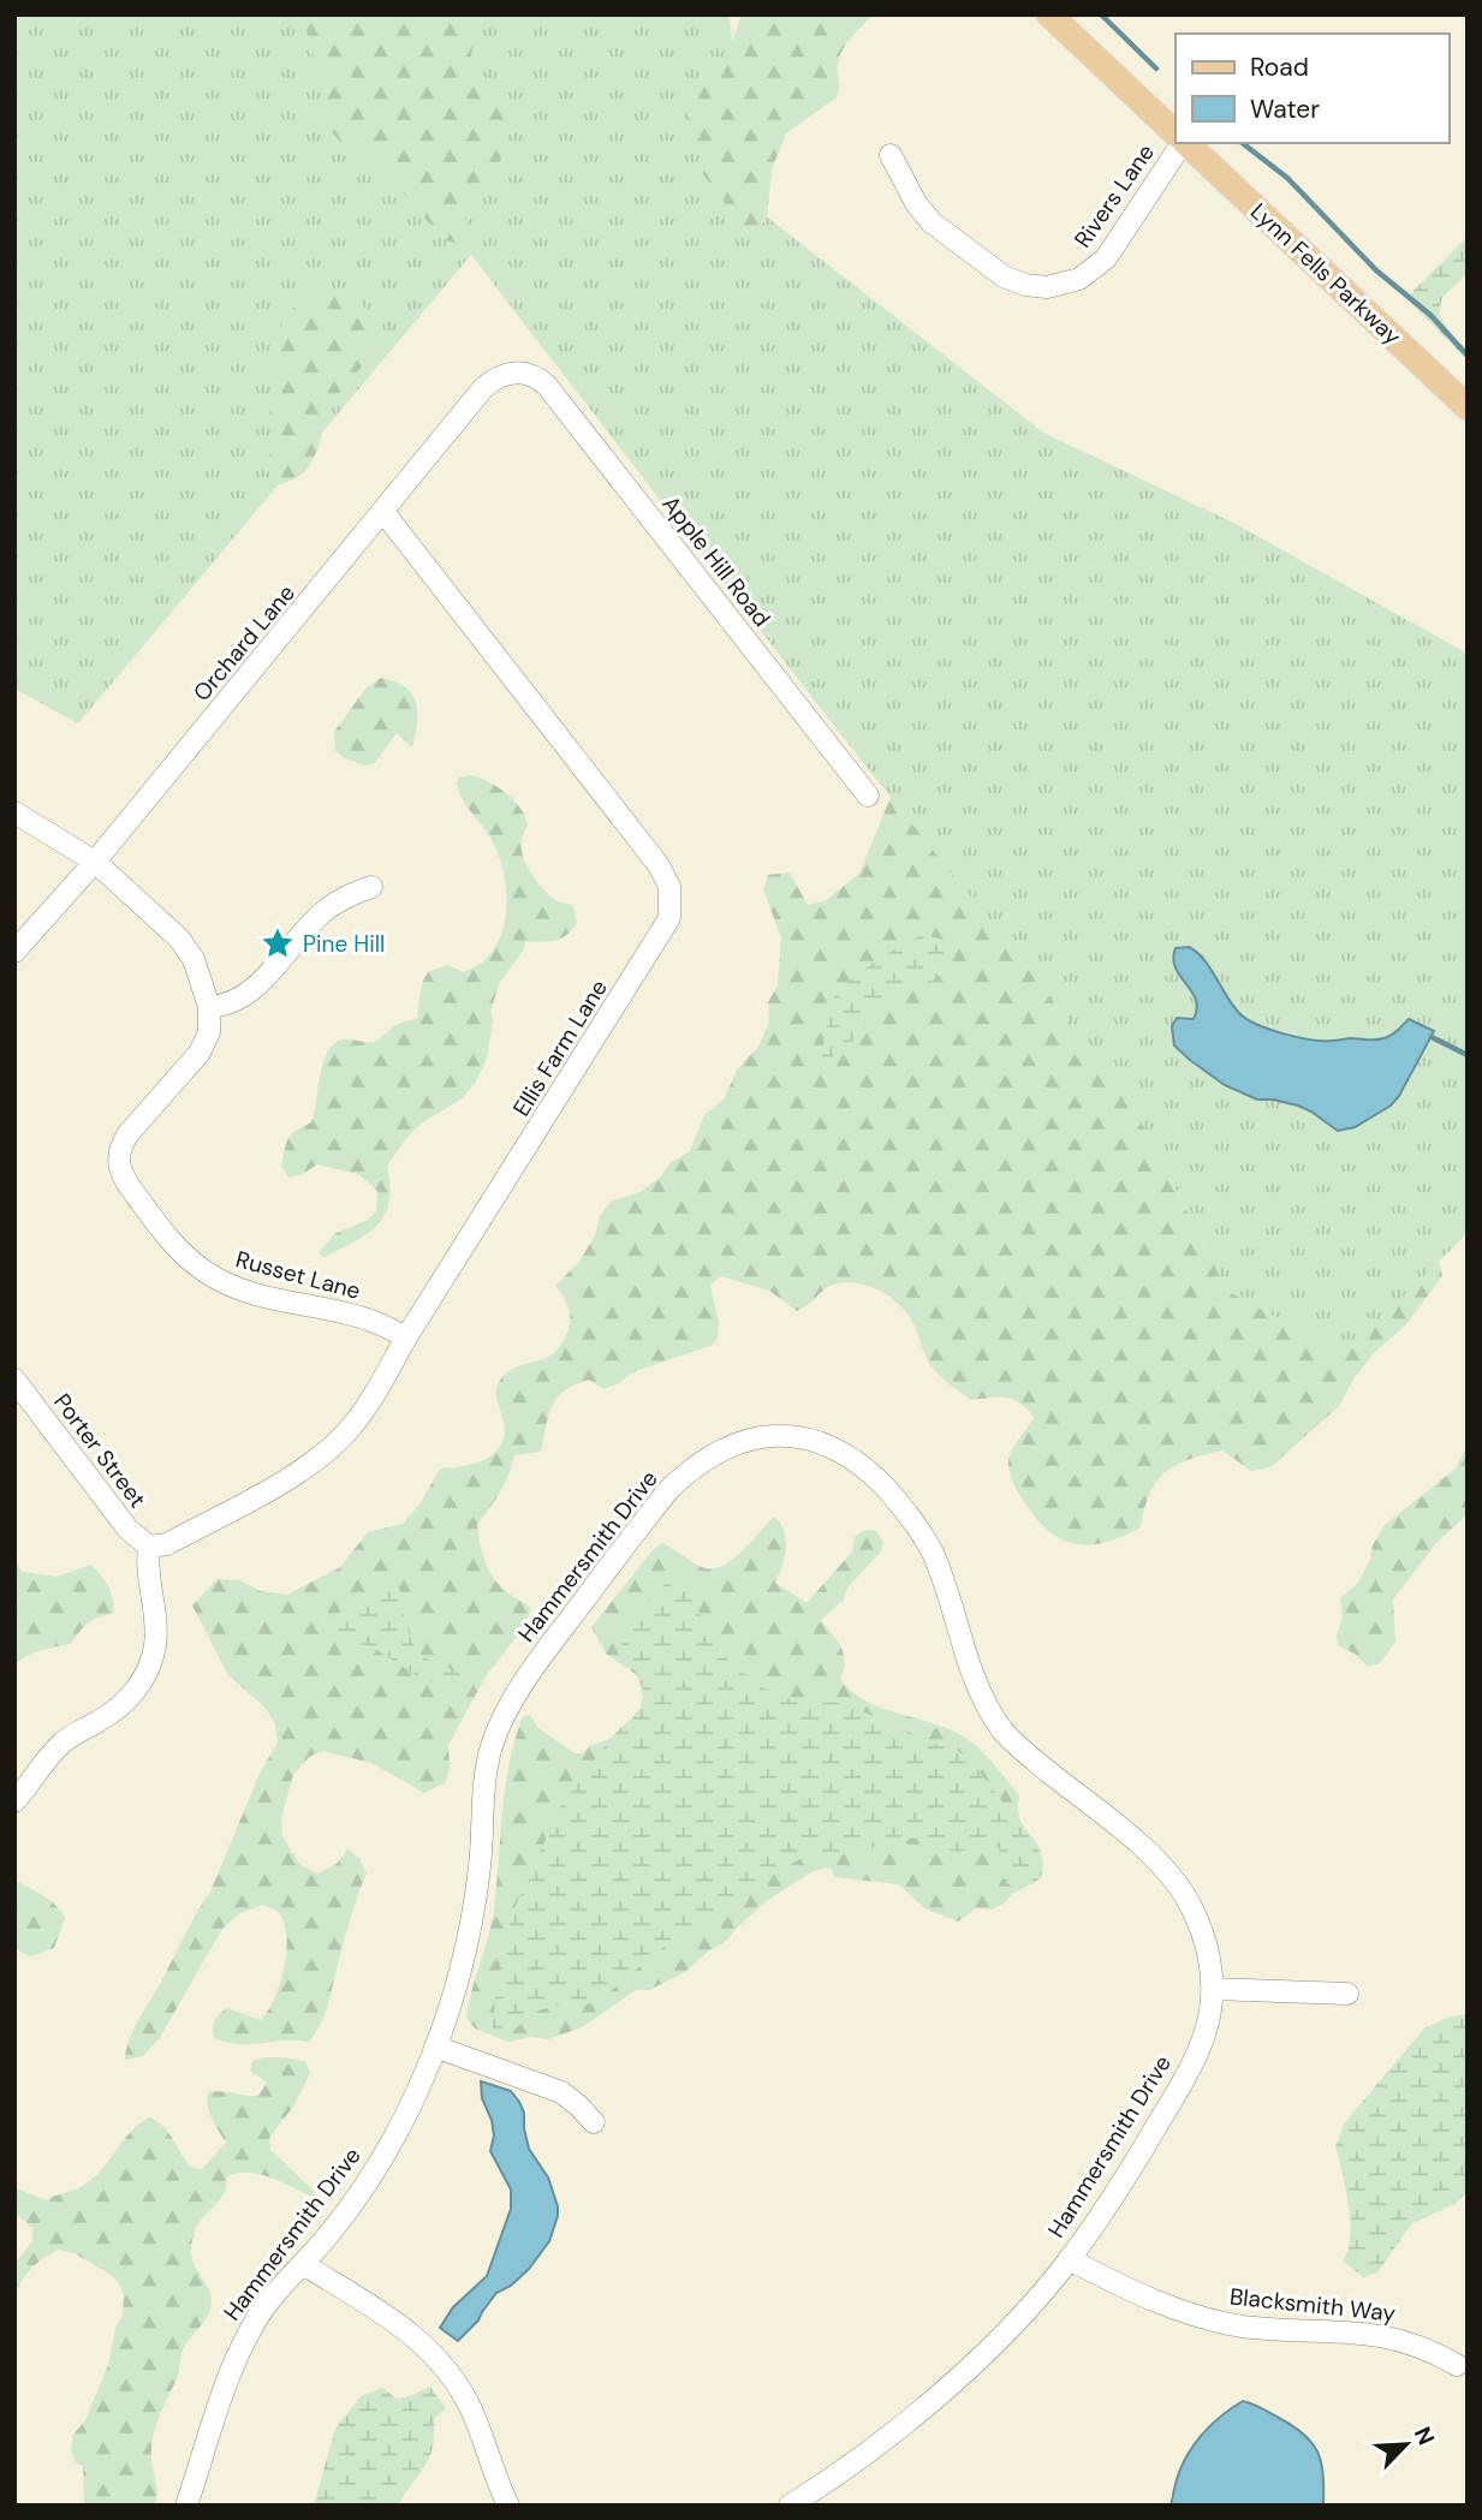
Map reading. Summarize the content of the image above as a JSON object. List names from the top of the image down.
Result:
{
  "streets": {
    "main road": ["Lynn Fells Parkway"],
    "street": [
      "Rivers Lane",
      "Apple Hill Road",
      "Orchard Lane",
      "Ellis Farm Lane",
      "Russet Lane",
      "Porter Street",
      "Hammersmith Drive",
      "Blacksmith Way"
    ]
  },
  "crossings": [
    ["Apple Hill Road", "Orchard Lane"],
    ["Orchard Lane", "Ellis Farm Lane"],
    ["Ellis Farm Lane", "Russet Lane"],
    ["Ellis Farm Lane", "Porter Street"],
    ["Hammersmith Drive", "Blacksmith Way"]
  ],
  "places": {
    "place": ["Pine Hill"]
  },
  "legend": ["Road", "Water"],
  "north": "top right"
}
